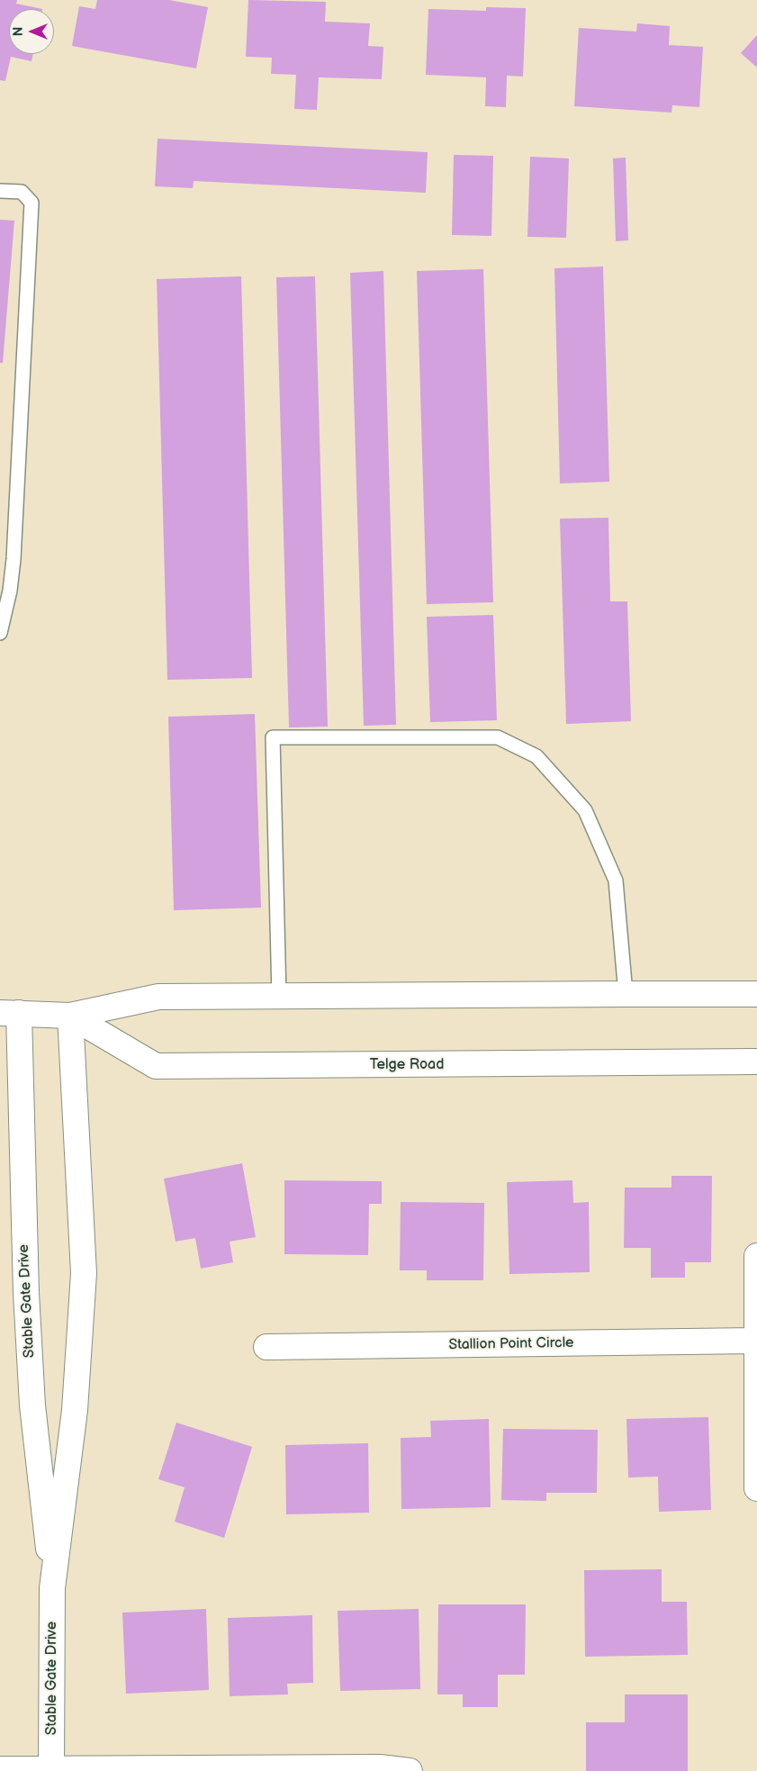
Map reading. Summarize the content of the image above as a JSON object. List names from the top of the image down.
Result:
{
  "streets": {
    "street": ["Telge Road", "Stable Gate Drive", "Stallion Point Circle"]
  },
  "crossings": [
    ["Telge Road", "Stable Gate Drive"]
  ],
  "north": "left"
}
